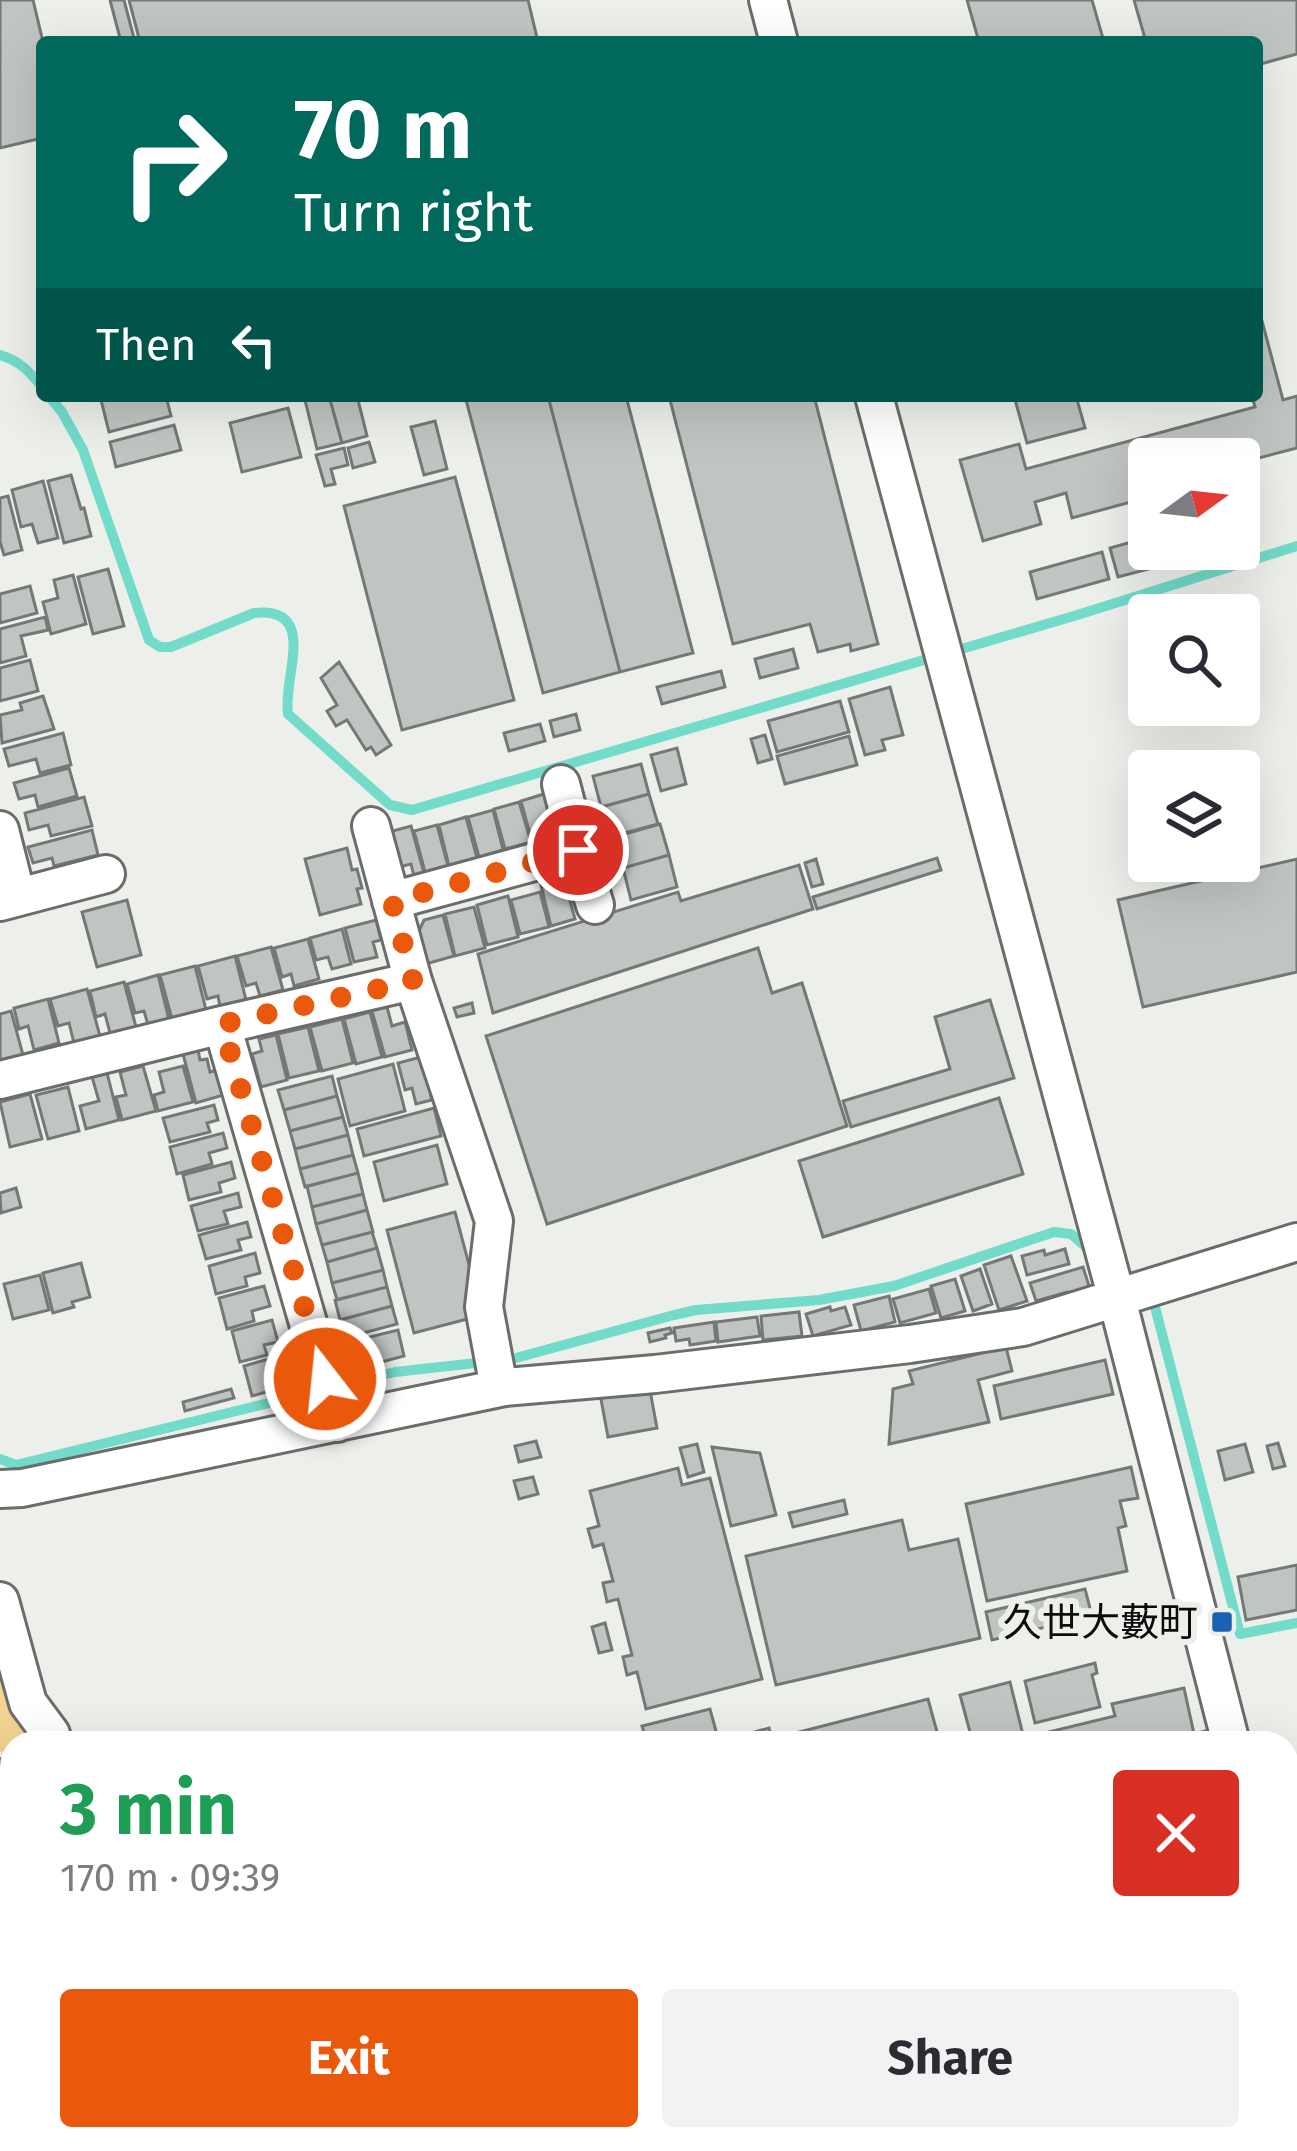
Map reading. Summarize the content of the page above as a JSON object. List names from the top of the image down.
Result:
{
  "places": {
    "transit": ["久世大藪町"]
  },
  "north": "right",
  "page": {
    "turn": ["70 m", "Turn right"],
    "then": "Then",
    "heading": ["3 min", "170 m · 09:39"],
    "buttons": ["Exit", "Share"]
  }
}
